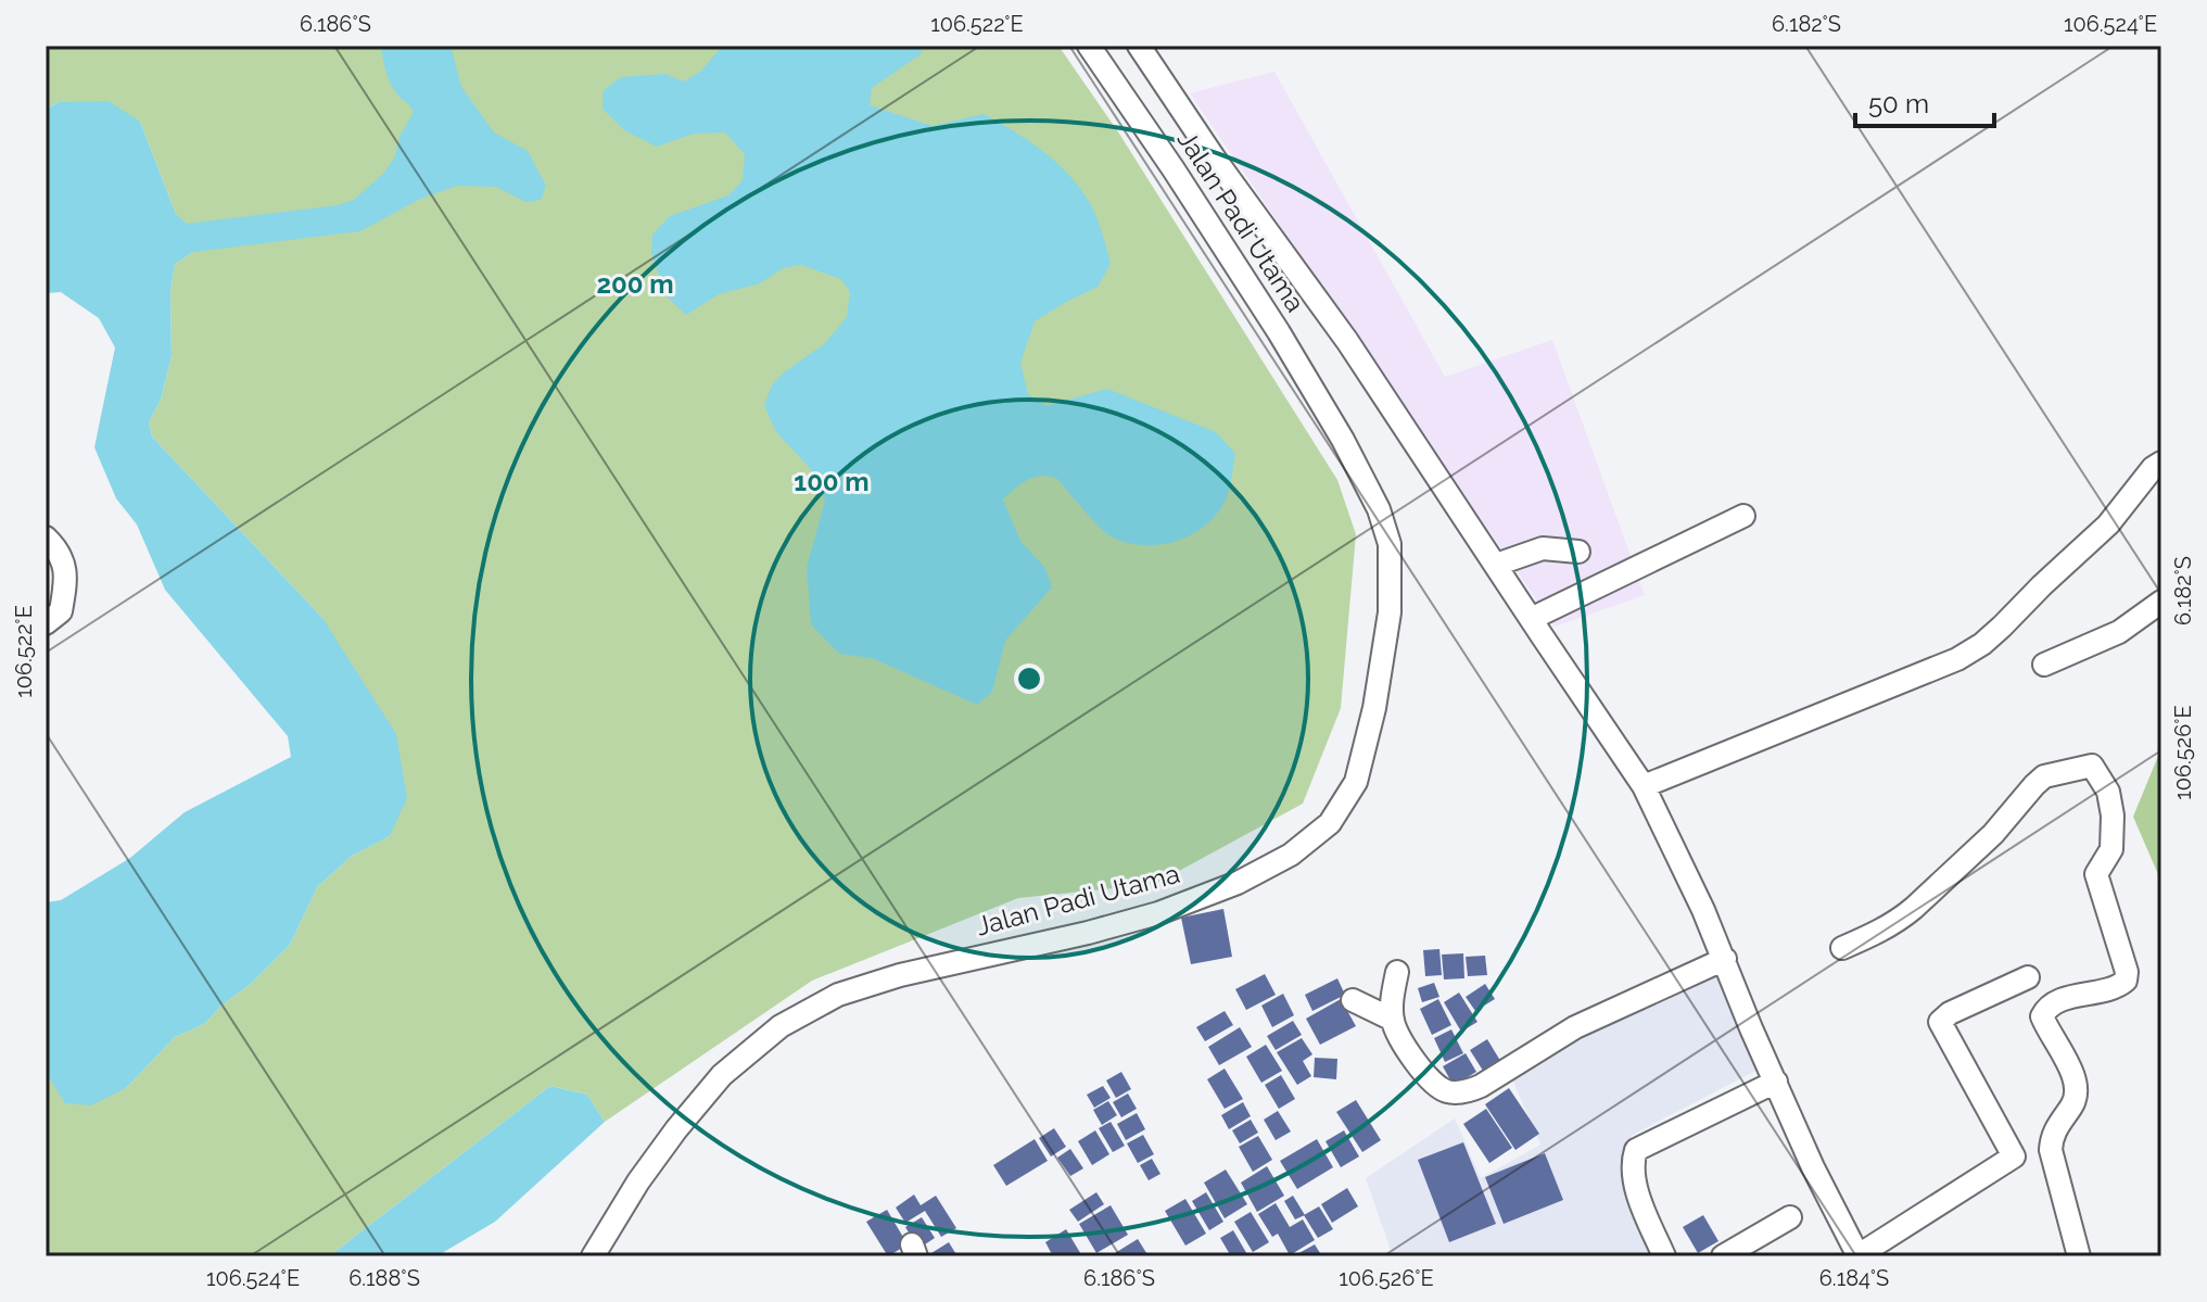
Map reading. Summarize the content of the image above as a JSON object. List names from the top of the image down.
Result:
{
  "streets": {
    "street": ["Jalan Padi Utama"]
  },
  "scale_bar": "50 m",
  "coordinates": [
    "6.186°S",
    "106.522°E",
    "6.182°S",
    "106.524°E",
    "106.526°E",
    "6.188°S",
    "6.184°S"
  ],
  "rings": ["200 m", "100 m"]
}
